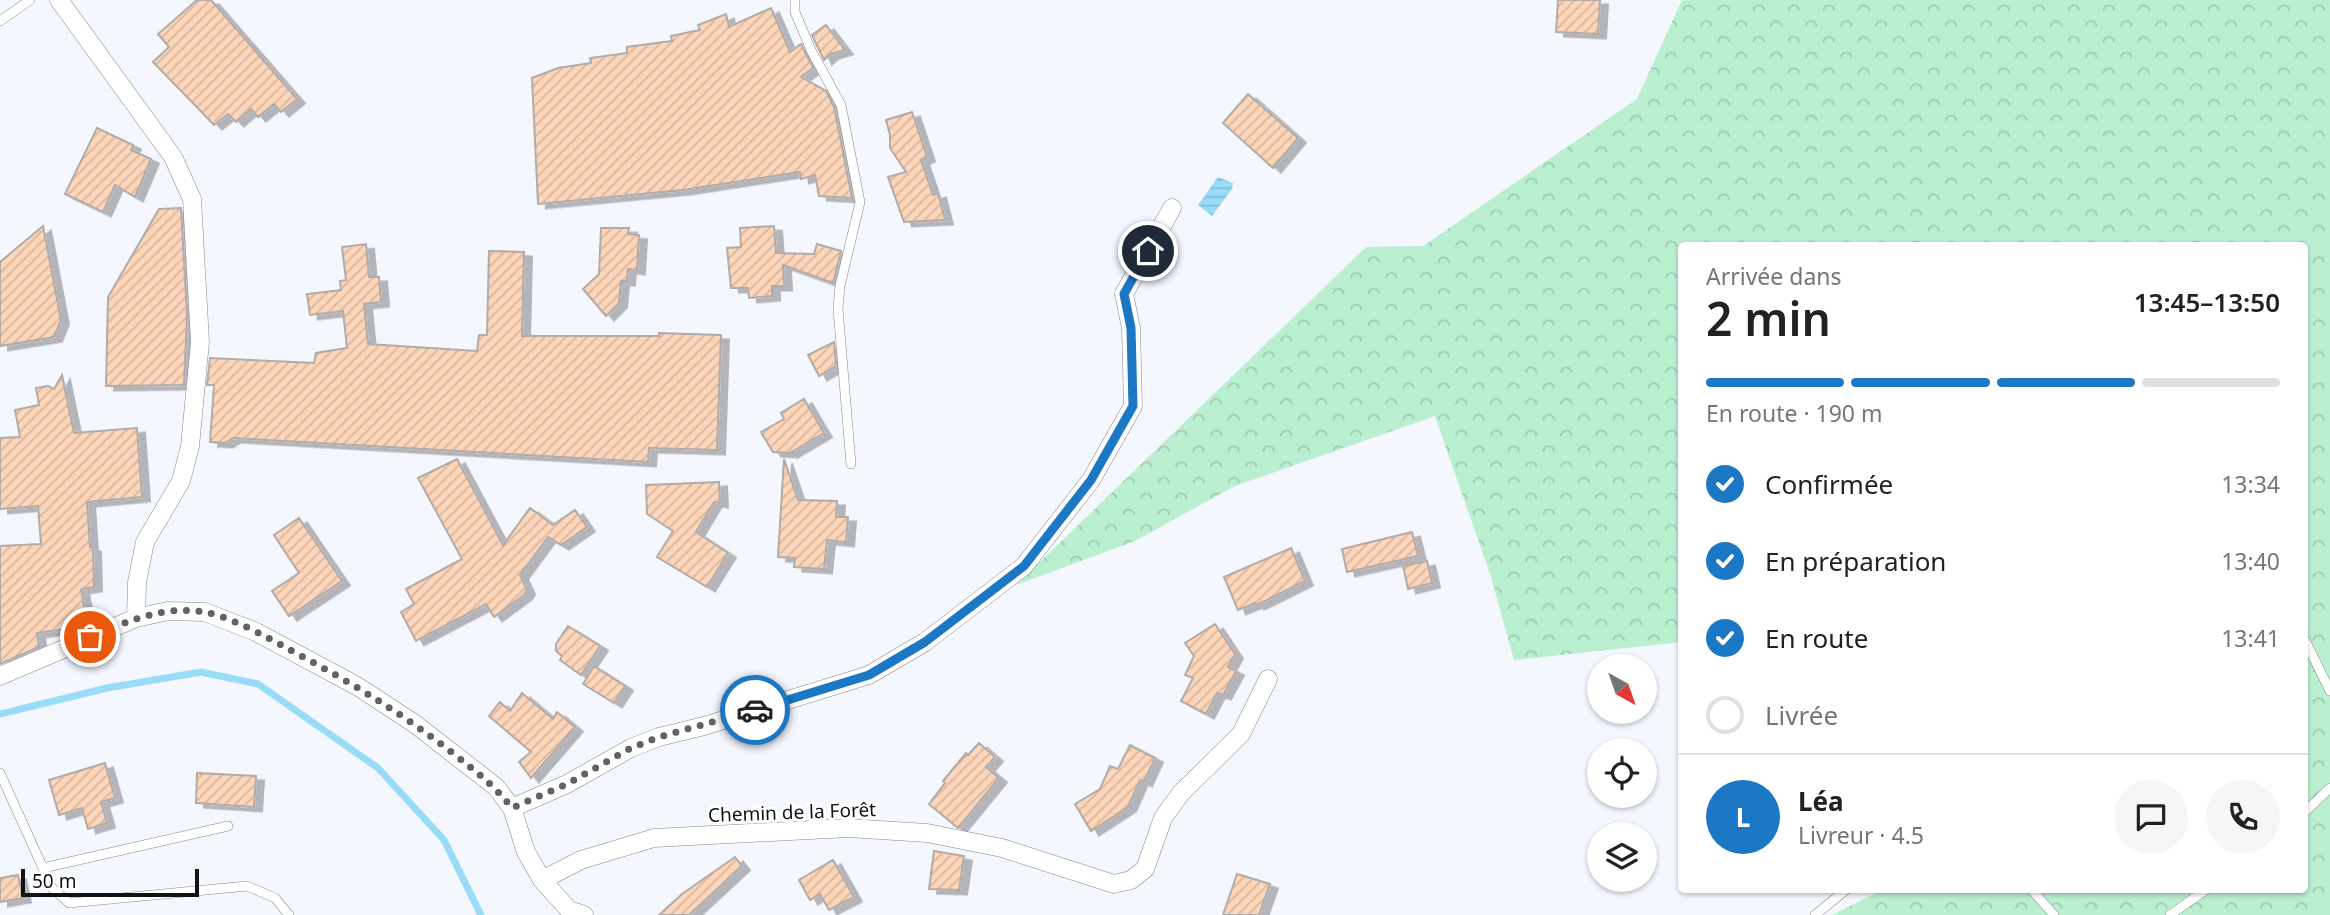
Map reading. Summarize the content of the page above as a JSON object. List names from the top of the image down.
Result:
{
  "streets": {
    "street": ["Chemin de la Forêt"]
  },
  "scale_bar": "50 m",
  "north": "bottom right",
  "page": {
    "heading": ["2 min", "Arrivée dans", "13:45–13:50"],
    "panel": ["Léa", "Livreur · 4.5"],
    "bar": "En route · 190 m",
    "list": [
      ["Confirmée", "13:34"],
      ["En préparation", "13:40"],
      ["En route", "13:41"],
      "Livrée"
    ],
    "round": "L",
    "scale": "50 m"
  }
}
